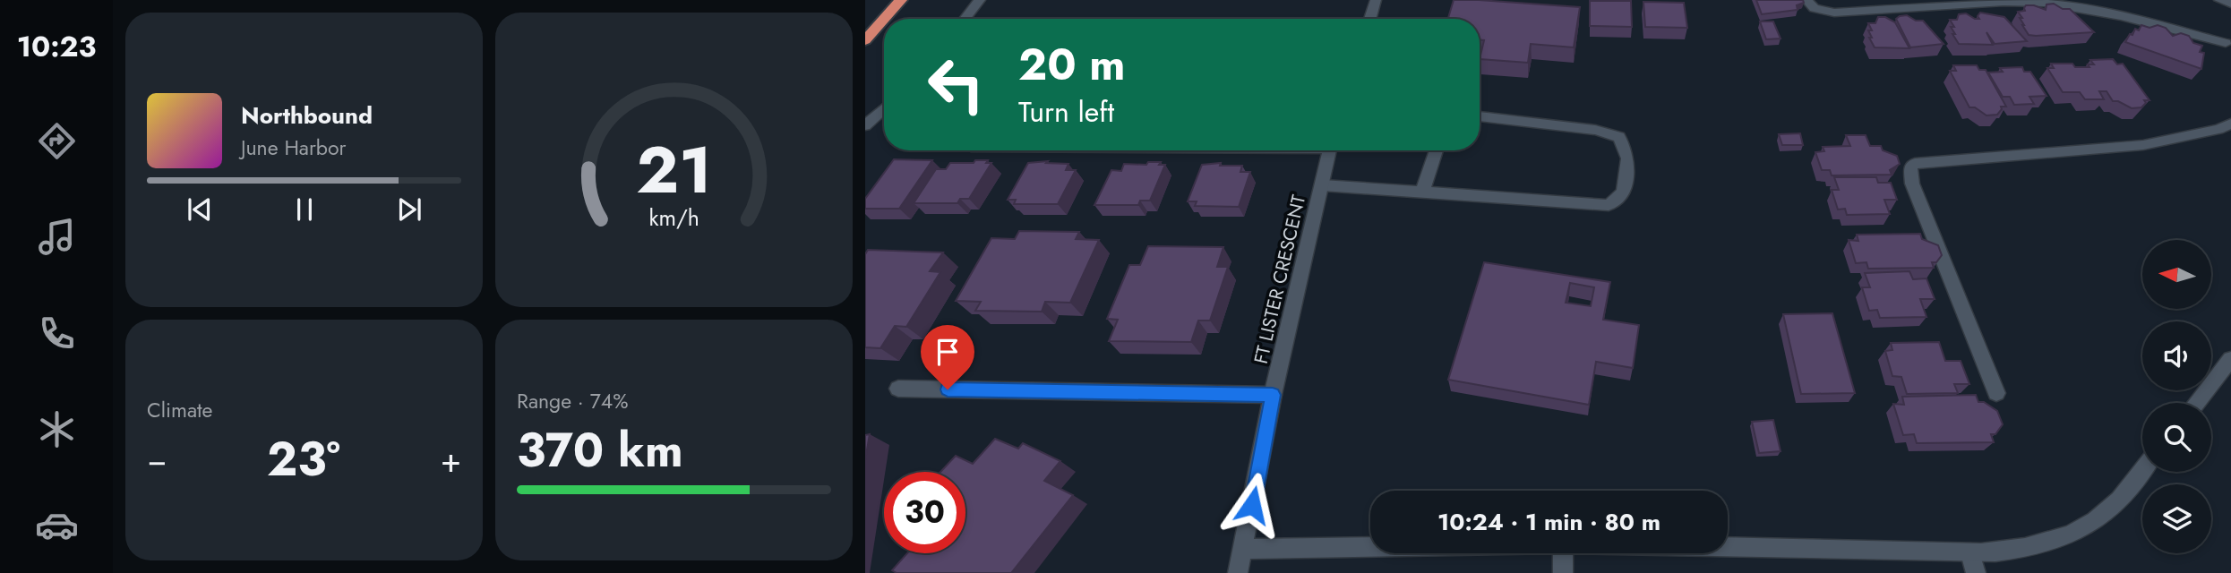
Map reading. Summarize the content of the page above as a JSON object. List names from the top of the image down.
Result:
{
  "streets": {
    "street": ["FT LISTER CRESCENT"]
  },
  "north": "left",
  "page": {
    "tabs": "10:23",
    "turn": ["20 m", "Turn left"],
    "song": ["Northbound", "June Harbor"],
    "tile": [
      "Climate",
      ["Range · 74%", "370 km"]
    ],
    "heat": ["−", "23°", "+"],
    "limit": "30",
    "trip": "10:24 · 1 min · 80 m",
    "gauge": ["21", "km/h"]
  }
}
